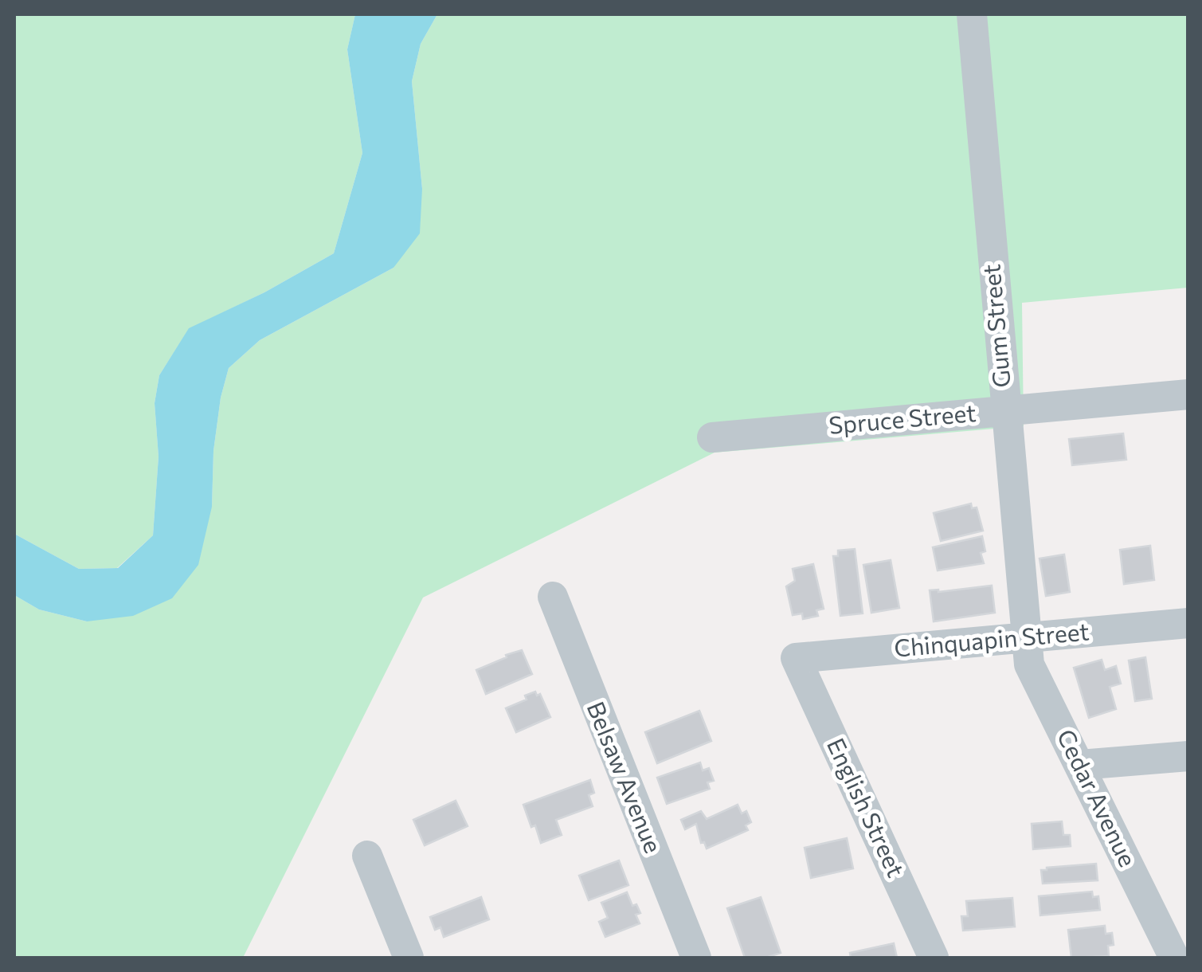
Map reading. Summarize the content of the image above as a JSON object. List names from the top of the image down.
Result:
{
  "streets": {
    "street": [
      "Gum Street",
      "Spruce Street",
      "Chinquapin Street",
      "Belsaw Avenue",
      "Cedar Avenue",
      "English Street"
    ]
  },
  "crossings": [
    ["Gum Street", "Spruce Street"],
    ["Gum Street", "Chinquapin Street"],
    ["Gum Street", "Cedar Avenue"],
    ["Chinquapin Street", "Cedar Avenue"],
    ["Chinquapin Street", "English Street"]
  ]
}
